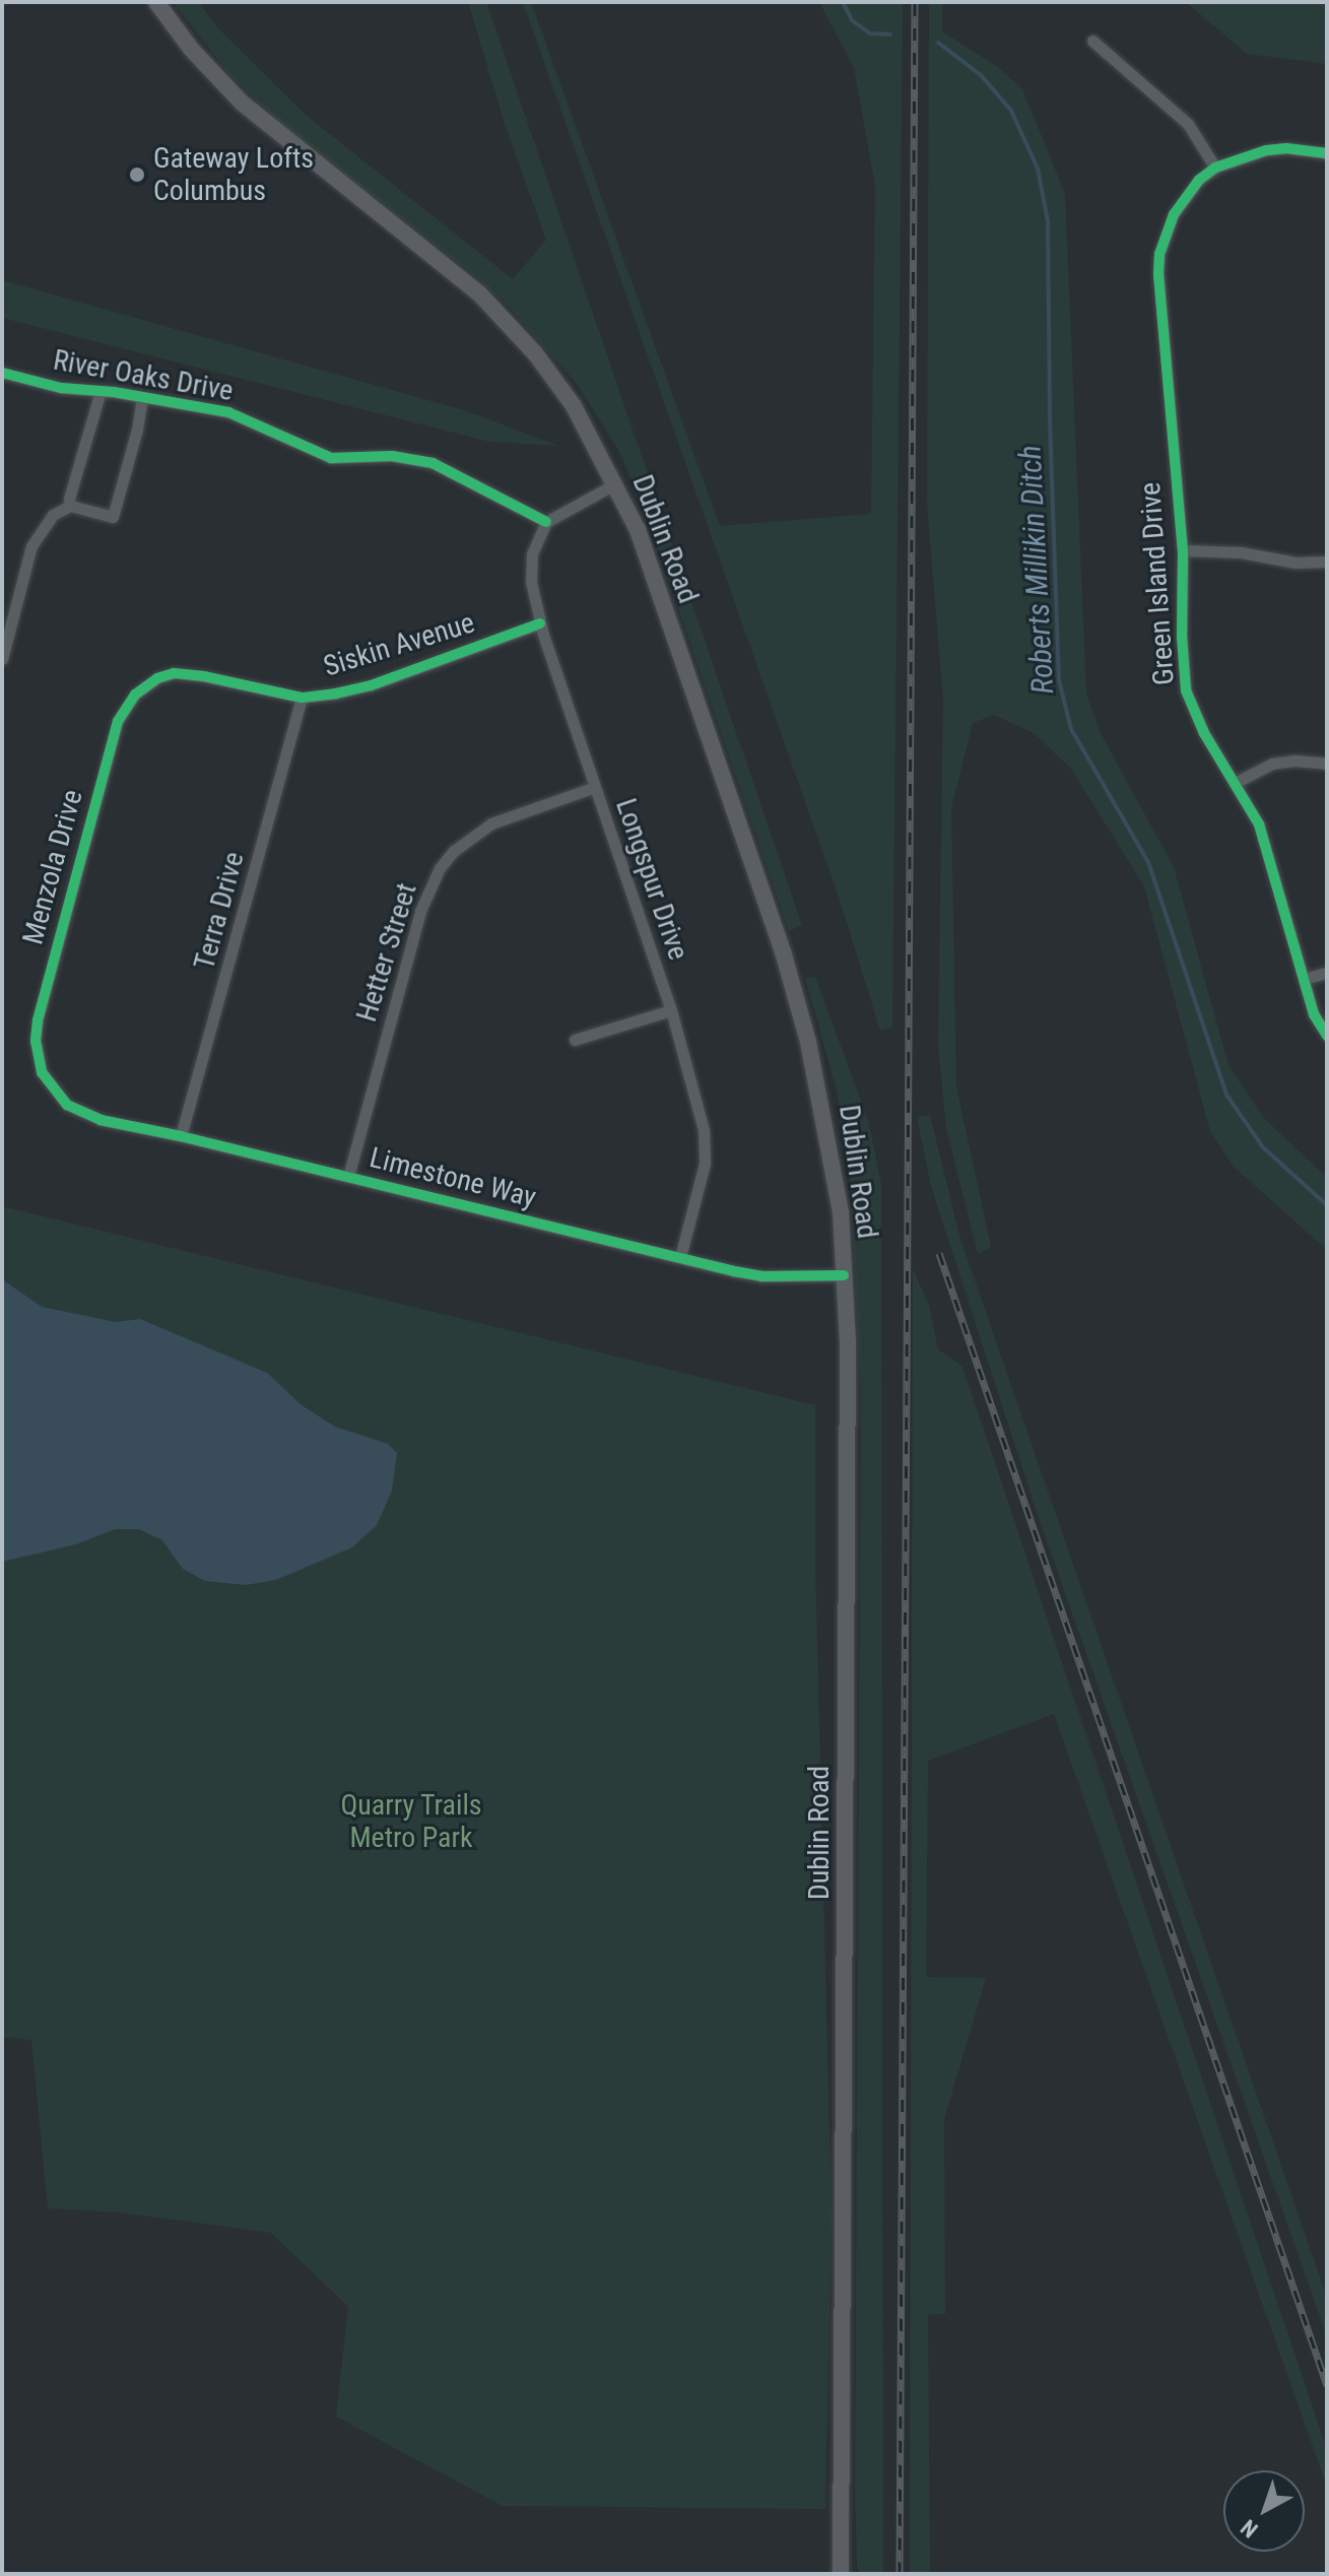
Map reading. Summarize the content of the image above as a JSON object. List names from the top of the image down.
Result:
{
  "streets": {
    "main road": ["Dublin Road"],
    "street": [
      "River Oaks Drive",
      "Green Island Drive",
      "Siskin Avenue",
      "Menzola Drive",
      "Longspur Drive",
      "Terra Drive",
      "Hetter Street",
      "Limestone Way"
    ]
  },
  "crossings": [
    ["River Oaks Drive", "Longspur Drive"],
    ["Dublin Road", "Limestone Way"],
    ["Siskin Avenue", "Menzola Drive"],
    ["Siskin Avenue", "Longspur Drive"],
    ["Siskin Avenue", "Terra Drive"],
    ["Menzola Drive", "Limestone Way"],
    ["Longspur Drive", "Hetter Street"],
    ["Longspur Drive", "Limestone Way"],
    ["Terra Drive", "Limestone Way"],
    ["Hetter Street", "Limestone Way"]
  ],
  "water": ["Roberts Millikin Ditch"],
  "parks": ["Quarry Trails Metro Park"],
  "places": ["Gateway Lofts Columbus"],
  "north": "bottom left"
}
